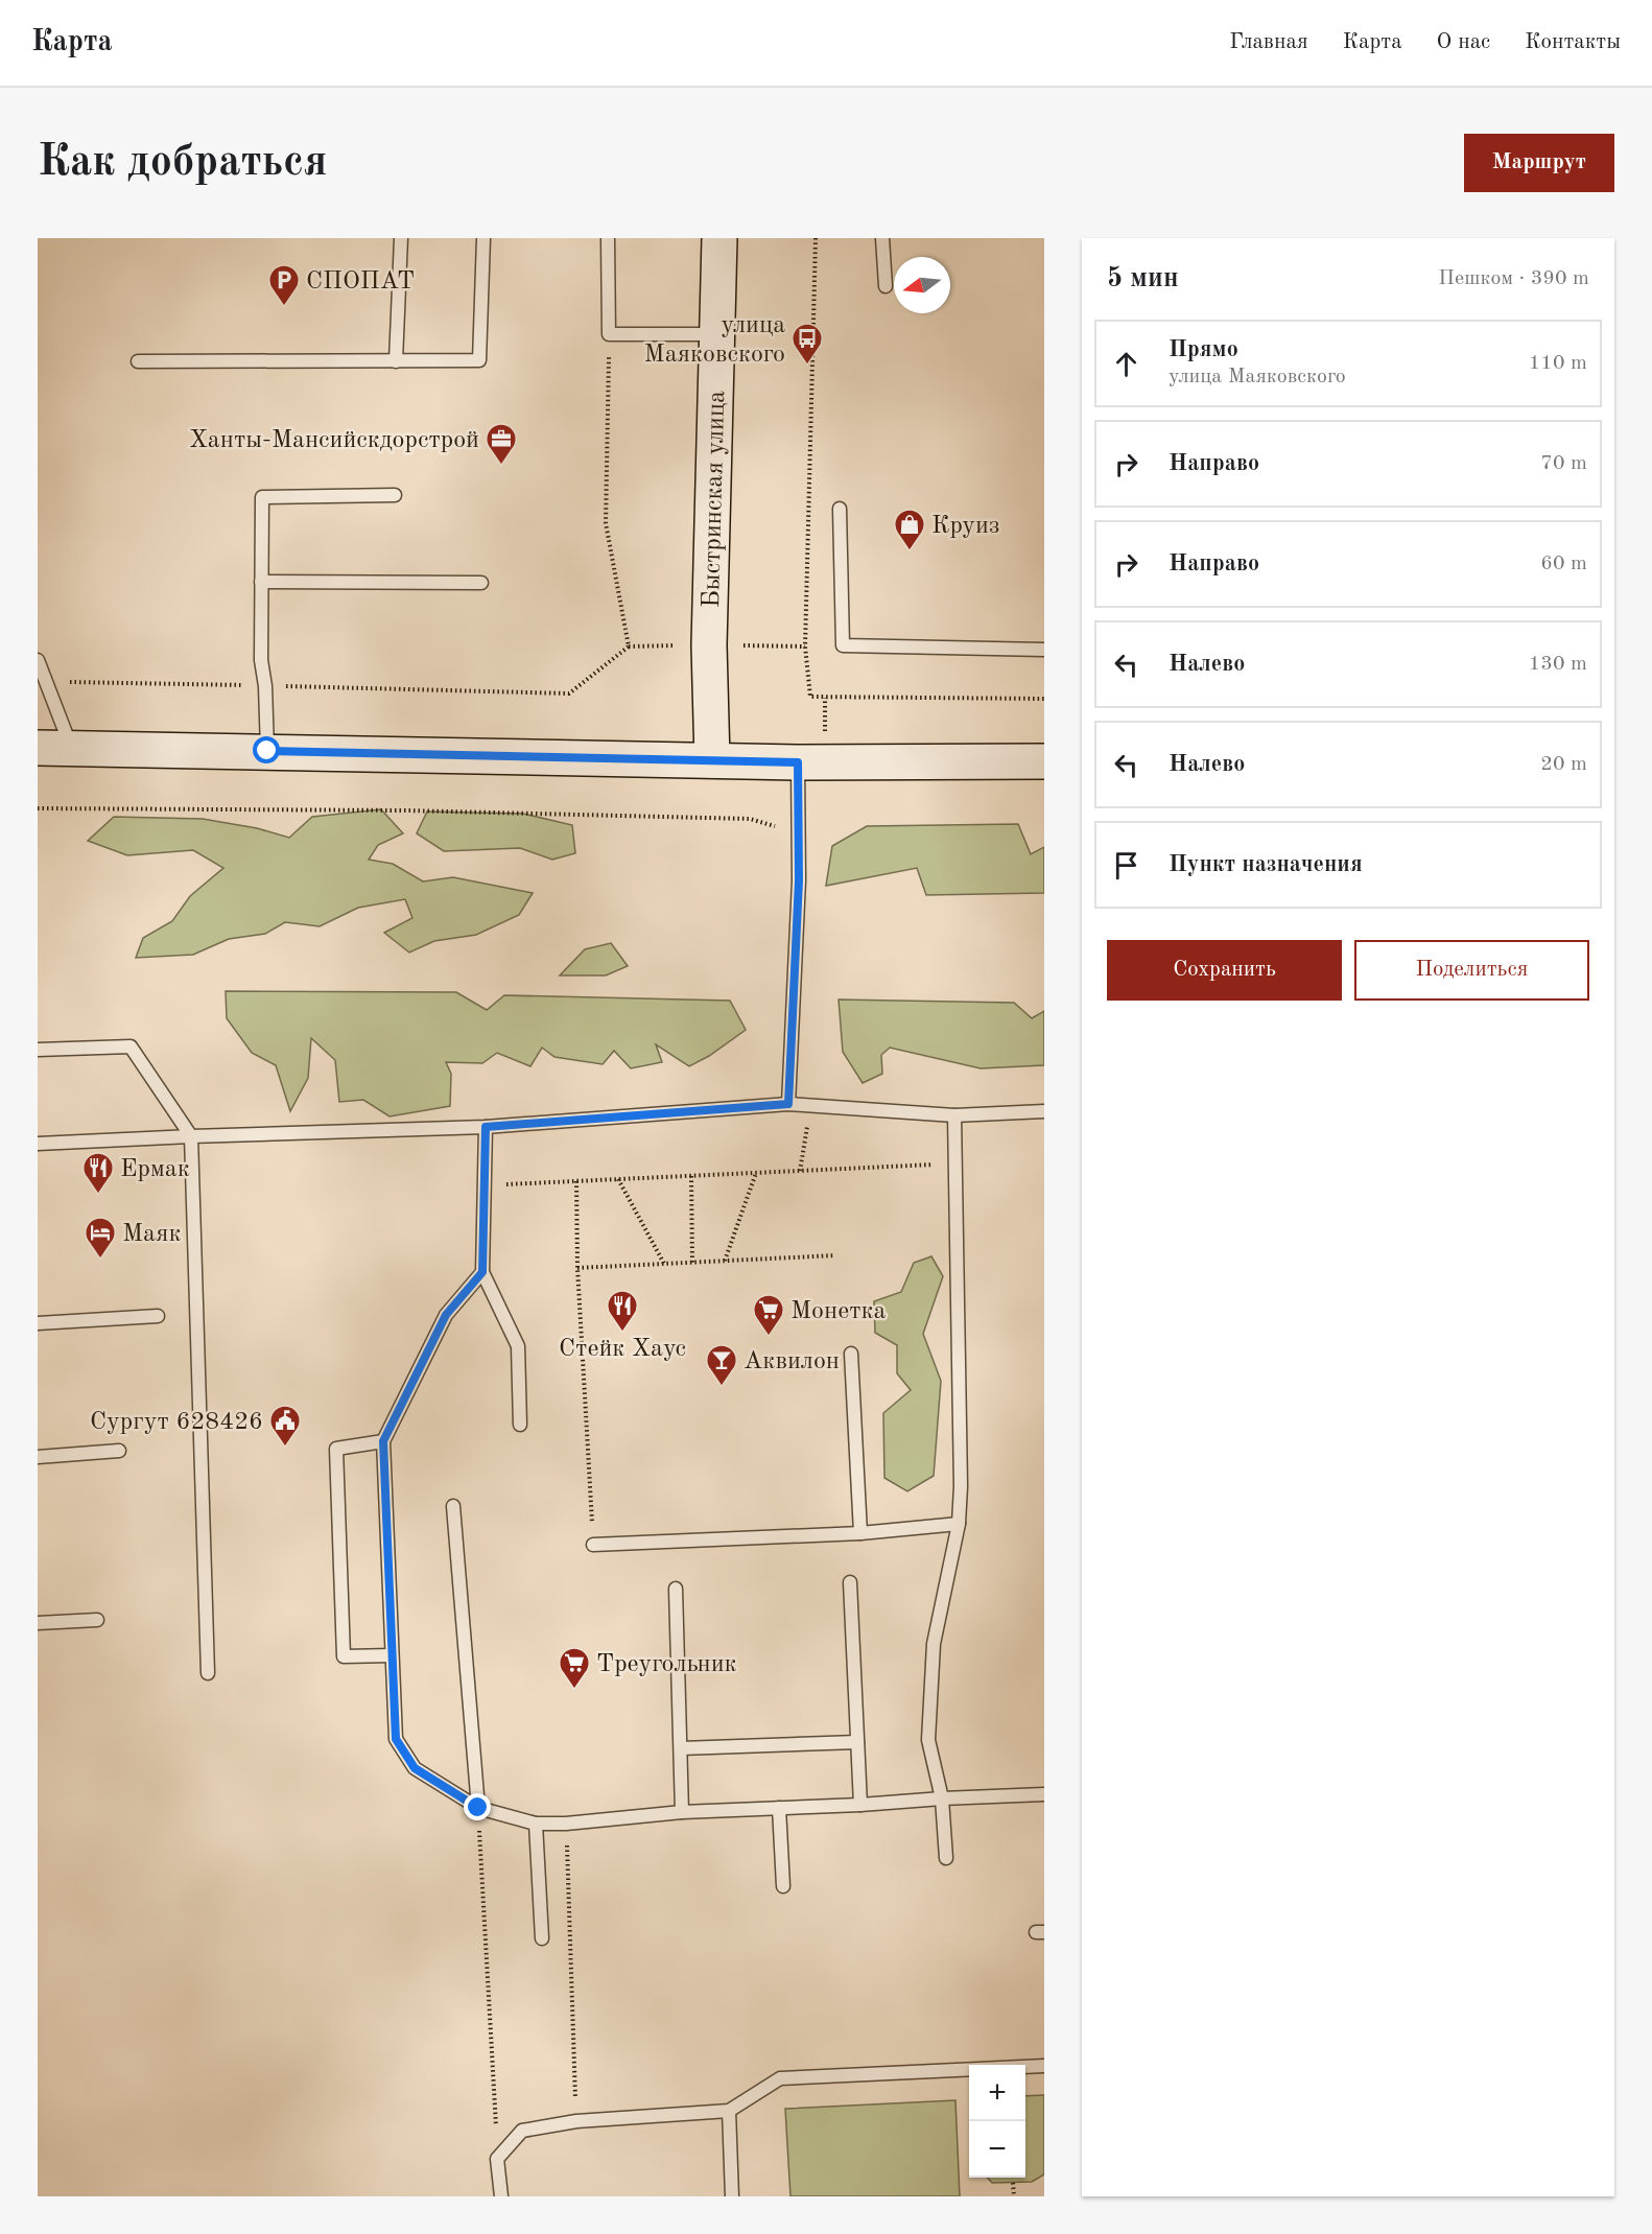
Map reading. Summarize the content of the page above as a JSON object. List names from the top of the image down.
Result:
{
  "streets": {
    "main road": ["Быстринская улица"]
  },
  "places": {
    "parking": ["СПОПАТ"],
    "bus stop": ["улица Маяковского"],
    "office": ["Ханты-Мансийскдорстрой"],
    "shop": ["Круиз"],
    "restaurant": ["Ермак", "Стейк Хаус"],
    "hotel": ["Маяк"],
    "supermarket": ["Монетка", "Треугольник"],
    "bar": ["Аквилон"],
    "public building": ["Сургут 628426"]
  },
  "north": "left",
  "page": {
    "header": "Карта",
    "nav": [
      "Главная",
      "Карта",
      "О нас",
      "Контакты"
    ],
    "buttons": [
      "Маршрут",
      ["Сохранить", "Поделиться"]
    ],
    "title": "Как добраться",
    "heading": ["5 мин", "Пешком · 390 m"],
    "list": [
      ["Прямо", "улица Маяковского", "110 m"],
      ["Направо", "70 m"],
      ["Направо", "60 m"],
      ["Налево", "130 m"],
      ["Налево", "20 m"],
      "Пункт назначения"
    ],
    "map_buttons": ["+", "−"]
  }
}
